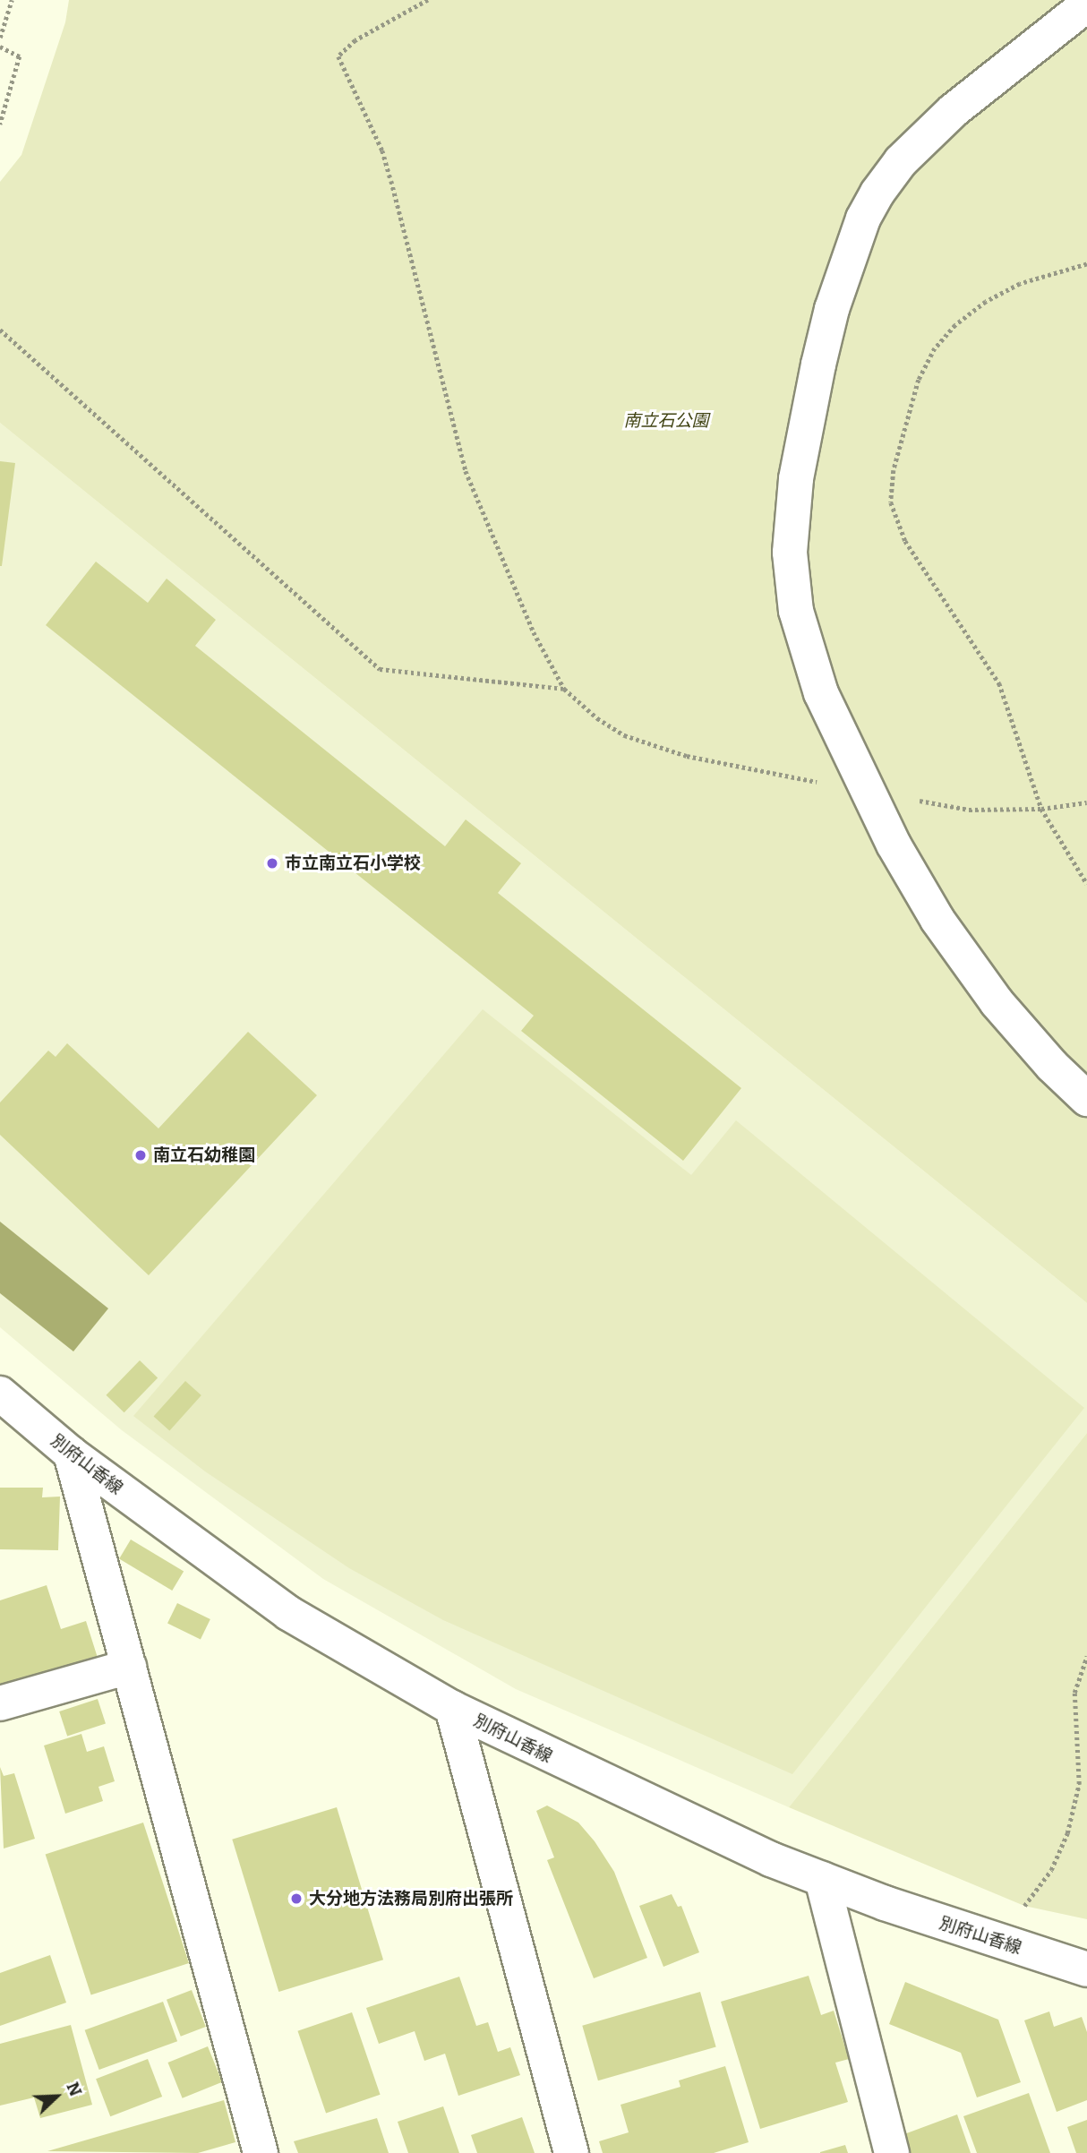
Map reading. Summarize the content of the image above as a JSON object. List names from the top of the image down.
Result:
{
  "streets": {
    "street": ["別府山香線"]
  },
  "parks": ["南立石公園"],
  "places": ["市立南立石小学校", "南立石幼稚園", "大分地方法務局別府出張所"],
  "north": "top right"
}
